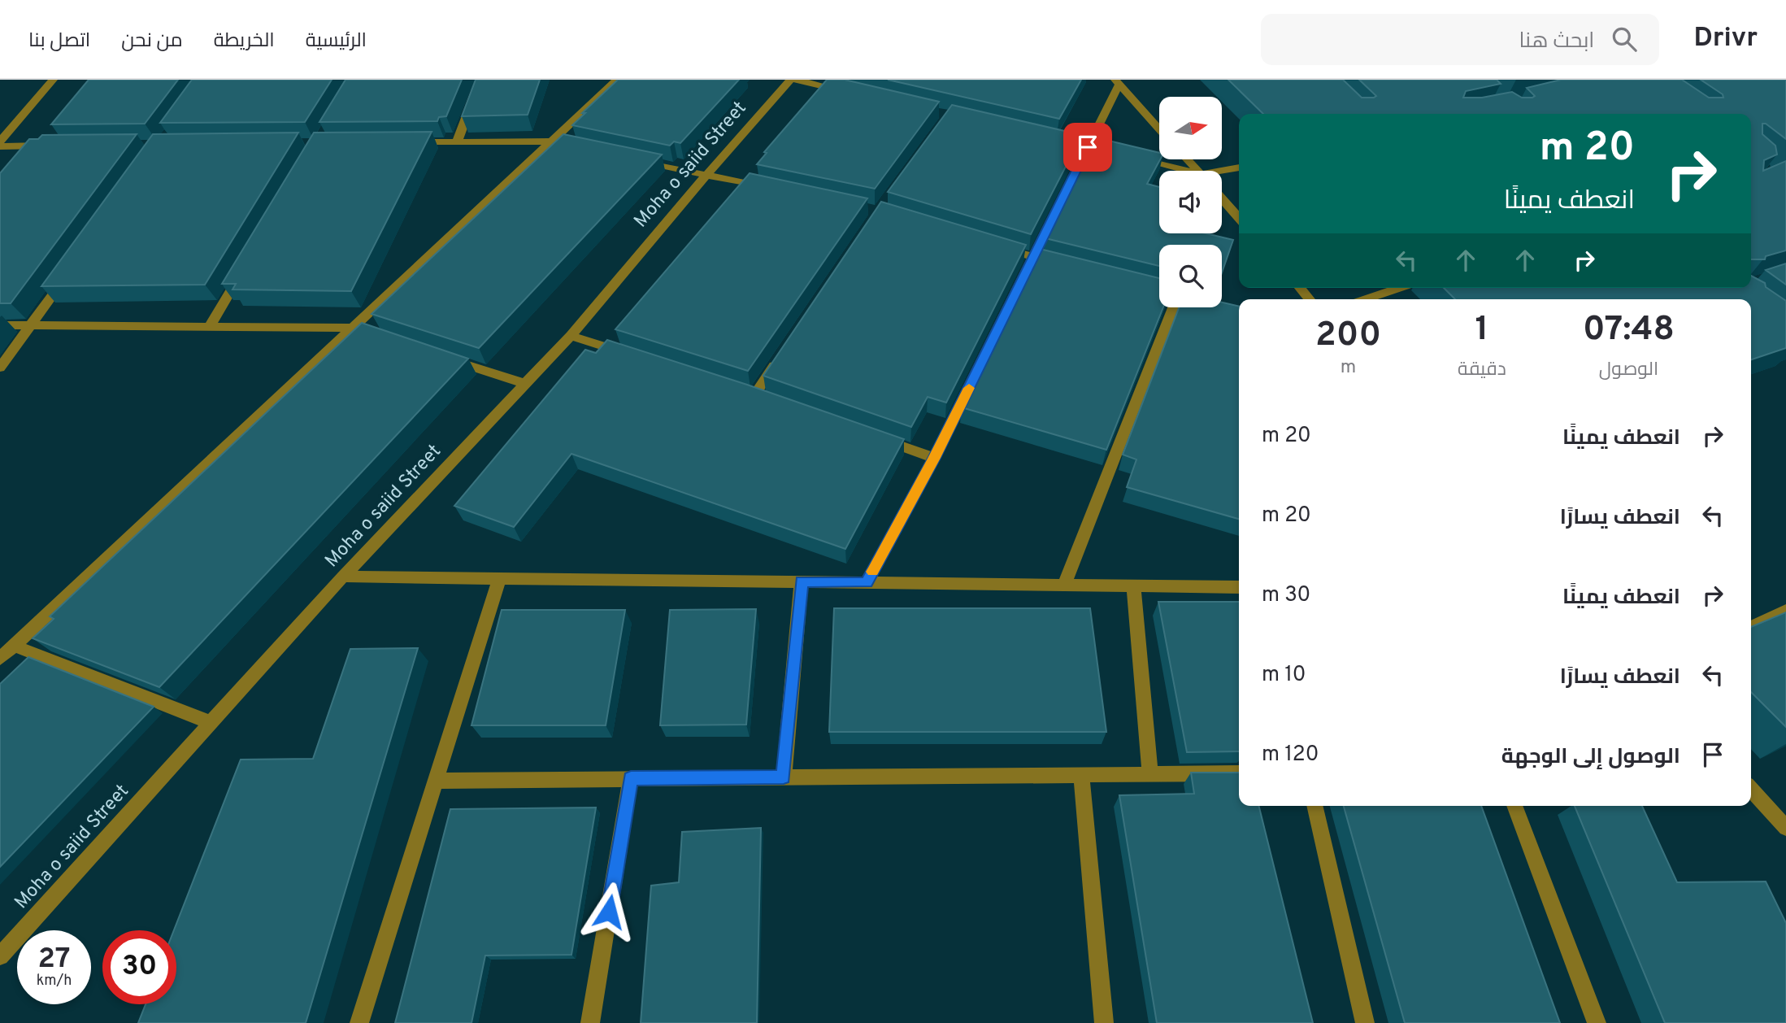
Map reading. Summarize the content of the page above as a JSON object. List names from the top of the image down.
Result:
{
  "streets": {
    "street": ["Moha o saiid Street"]
  },
  "north": "right",
  "page": {
    "header": "Drivr",
    "search": "ابحث هنا",
    "nav": [
      "الرئيسية",
      "الخريطة",
      "من نحن",
      "اتصل بنا"
    ],
    "turn": ["20 m", "انعطف يمينًا"],
    "eta": [
      "07:48",
      "الوصول",
      "1",
      "دقيقة",
      "200",
      "m"
    ],
    "list": [
      {
        "name": "انعطف يمينًا",
        "value": "20 m"
      },
      {
        "name": "انعطف يسارًا",
        "value": "20 m"
      },
      {
        "name": "انعطف يمينًا",
        "value": "30 m"
      },
      {
        "name": "انعطف يسارًا",
        "value": "10 m"
      },
      {
        "name": "الوصول إلى الوجهة",
        "value": "120 m"
      }
    ],
    "speed": "27 km/h",
    "limit": "30"
  }
}
